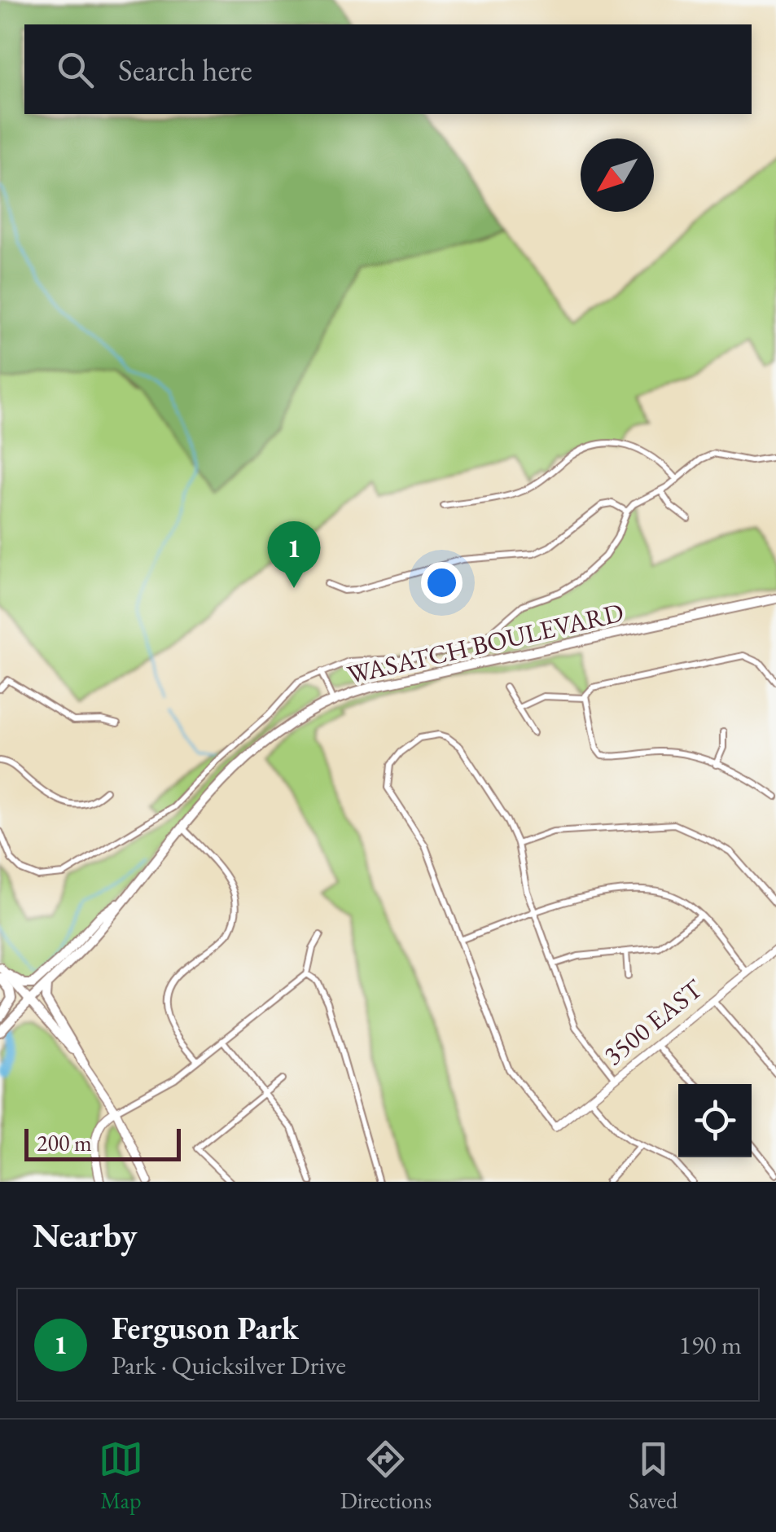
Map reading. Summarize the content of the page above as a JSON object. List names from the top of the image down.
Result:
{
  "streets": {
    "main road": ["WASATCH BOULEVARD"],
    "street": ["3500 EAST"]
  },
  "scale_bar": "200 m",
  "north": "bottom left",
  "page": {
    "search": "Search here",
    "pins": "1",
    "scale": "200 m",
    "heading": "Nearby",
    "list": [
      {
        "mark": "1",
        "name": "Ferguson Park",
        "note": "Park · Quicksilver Drive",
        "value": "190 m"
      }
    ],
    "nav": ["Map", "Directions", "Saved"]
  }
}
